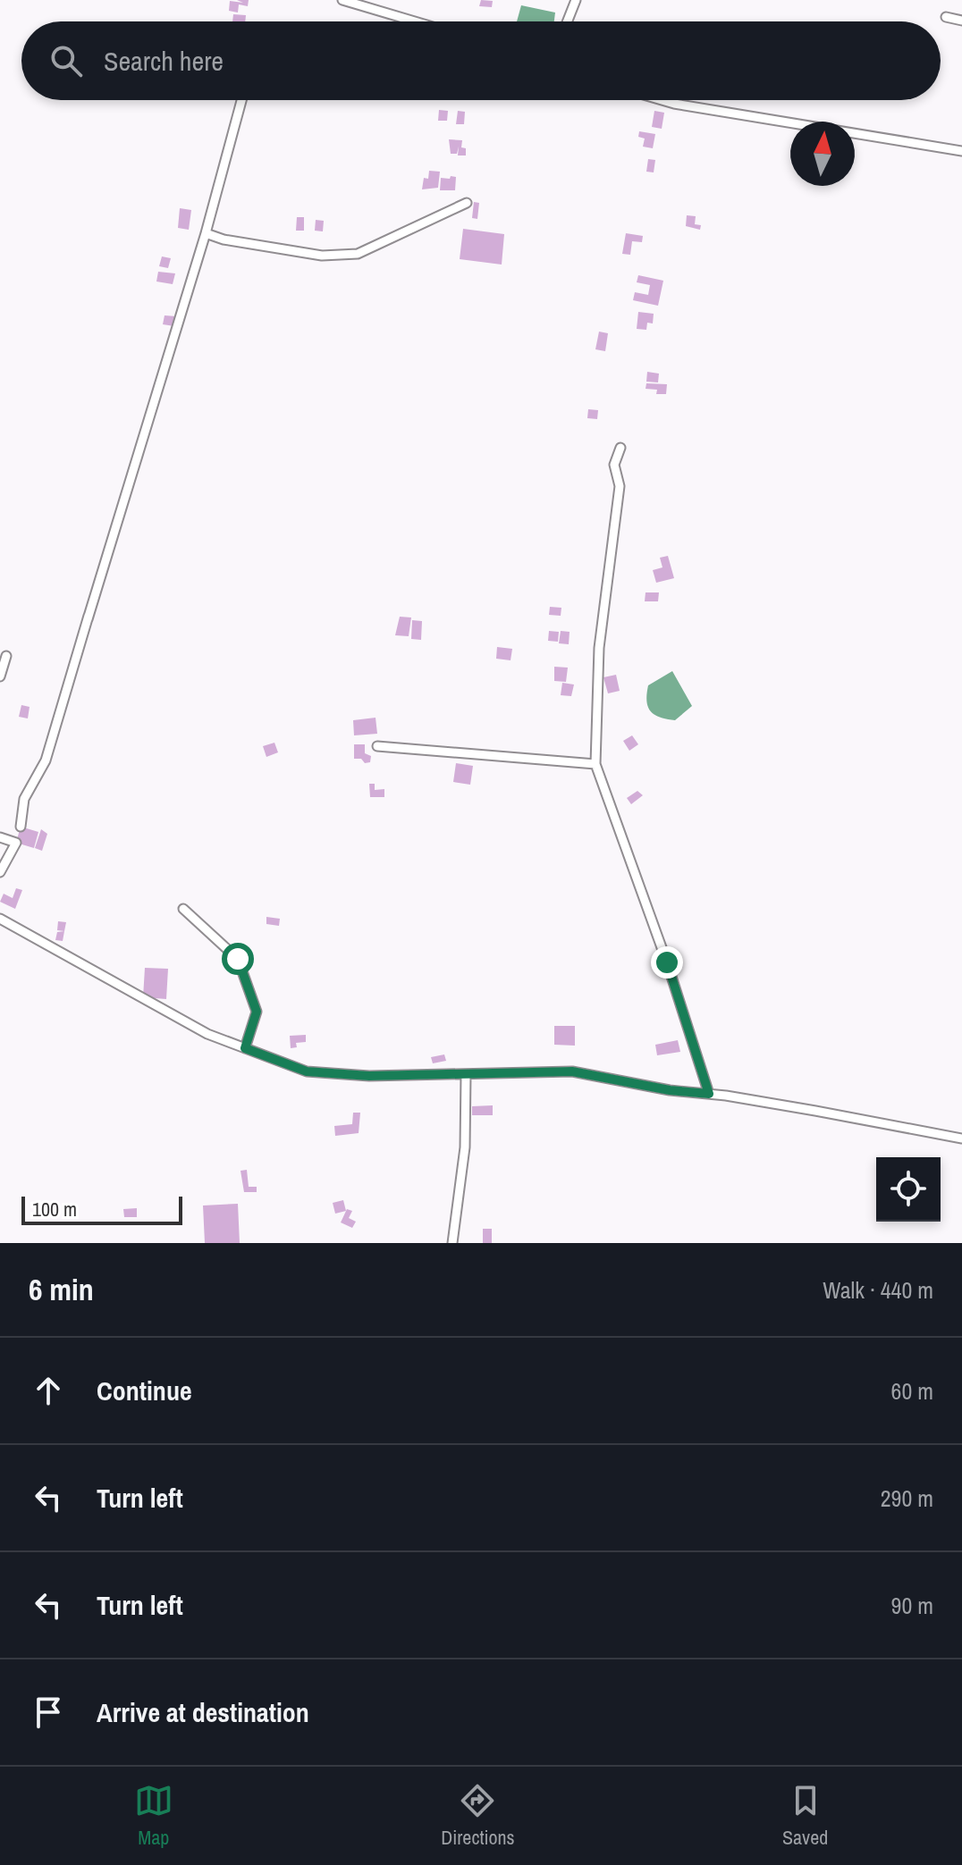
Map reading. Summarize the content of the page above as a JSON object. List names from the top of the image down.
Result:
{
  "scale_bar": "100 m",
  "north": "top",
  "page": {
    "search": "Search here",
    "scale": "100 m",
    "heading": ["6 min", "Walk · 440 m"],
    "list": [
      ["Continue", "60 m"],
      ["Turn left", "290 m"],
      ["Turn left", "90 m"],
      "Arrive at destination"
    ],
    "nav": ["Map", "Directions", "Saved"]
  }
}
